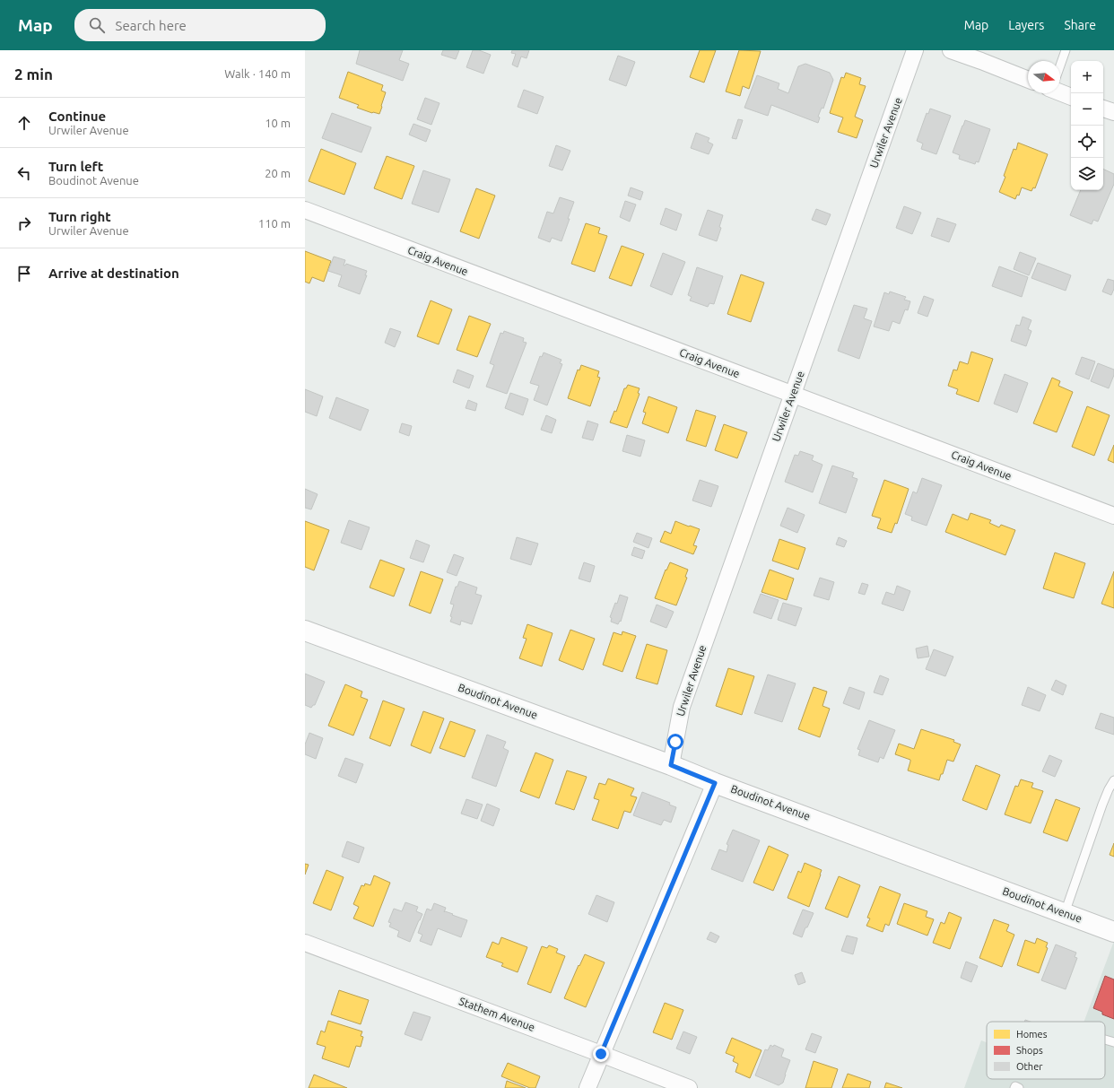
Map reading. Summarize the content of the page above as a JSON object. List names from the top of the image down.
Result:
{
  "streets": {
    "street": [
      "Urwiler Avenue",
      "Craig Avenue",
      "Boudinot Avenue",
      "Stathem Avenue"
    ]
  },
  "crossings": [
    ["Urwiler Avenue", "Craig Avenue"],
    ["Urwiler Avenue", "Boudinot Avenue"]
  ],
  "legend": ["Homes", "Shops", "Other"],
  "north": "right",
  "page": {
    "header": "Map",
    "search": "Search here",
    "nav": ["Map", "Layers", "Share"],
    "heading": ["2 min", "Walk · 140 m"],
    "map_buttons": ["+", "−"],
    "list": [
      ["Continue", "Urwiler Avenue", "10 m"],
      ["Turn left", "Boudinot Avenue", "20 m"],
      ["Turn right", "Urwiler Avenue", "110 m"],
      "Arrive at destination"
    ]
  }
}
